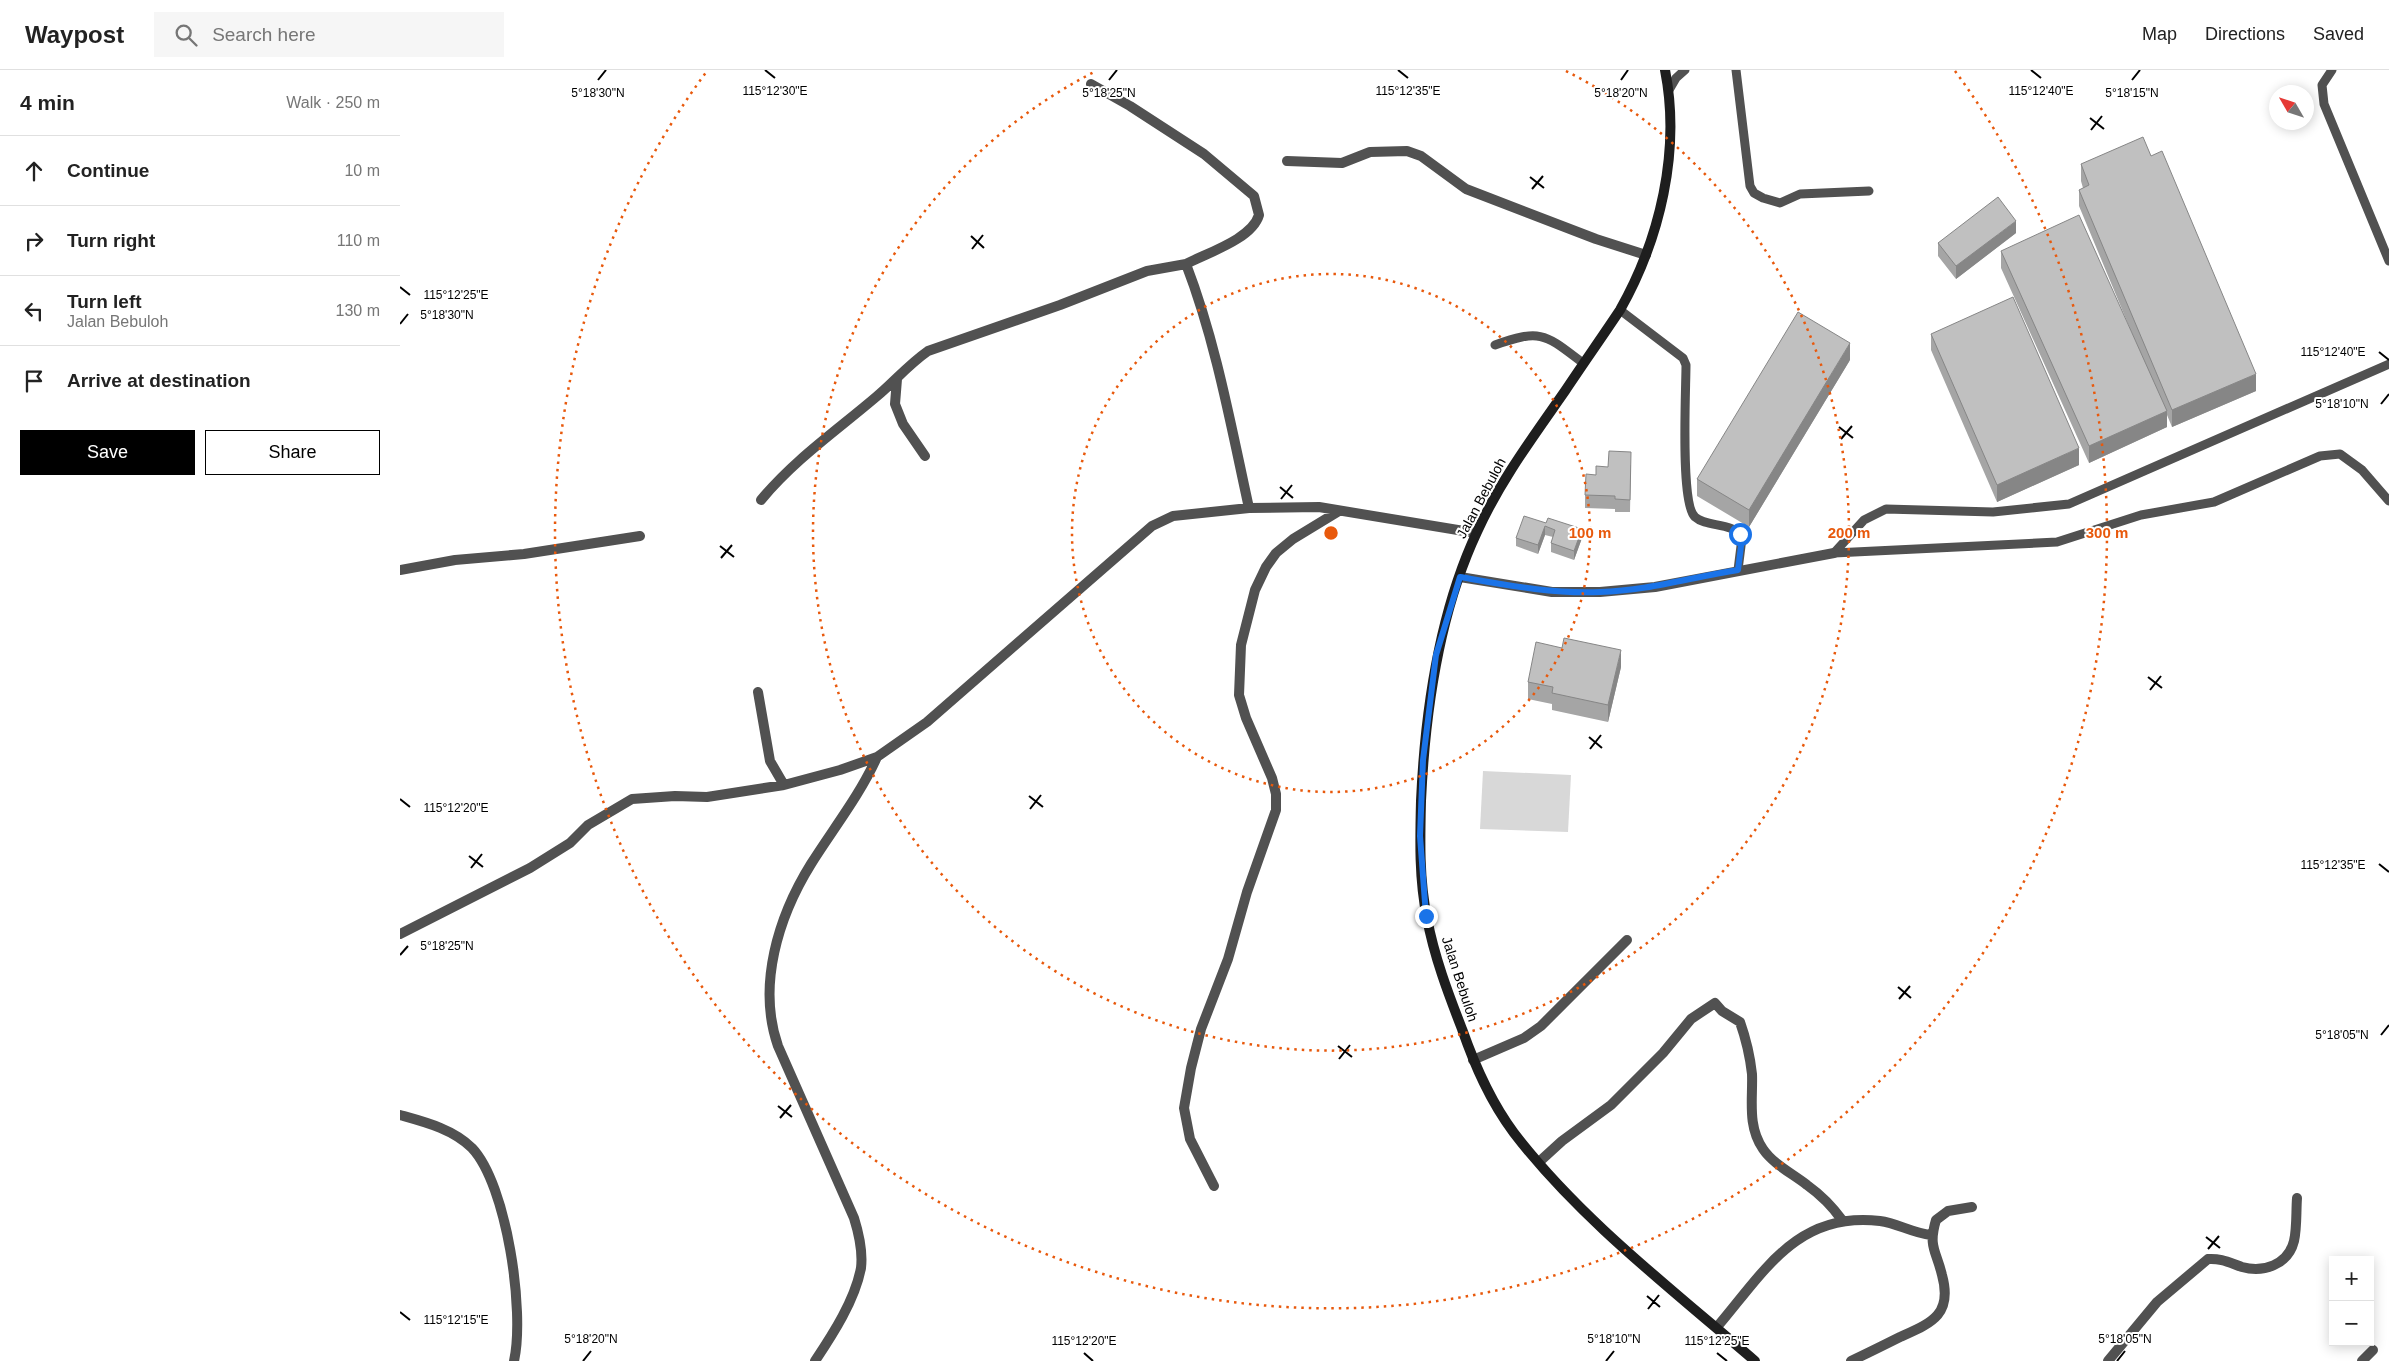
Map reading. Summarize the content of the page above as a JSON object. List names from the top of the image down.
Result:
{
  "streets": {
    "main road": ["Jalan Bebuloh"]
  },
  "north": "top left",
  "page": {
    "header": "Waypost",
    "search": "Search here",
    "nav": ["Map", "Directions", "Saved"],
    "heading": ["4 min", "Walk · 250 m"],
    "list": [
      ["Continue", "10 m"],
      ["Turn right", "110 m"],
      ["Turn left", "Jalan Bebuloh", "130 m"],
      "Arrive at destination"
    ],
    "buttons": ["Save", "Share"],
    "map_buttons": ["+", "−"]
  },
  "coordinates": [
    "115°12'40\"E",
    "115°12'30\"E",
    "115°12'35\"E",
    "5°18'30\"N",
    "5°18'25\"N",
    "5°18'20\"N",
    "5°18'15\"N",
    "115°12'25\"E",
    "5°18'10\"N",
    "115°12'20\"E",
    "5°18'05\"N",
    "115°12'15\"E"
  ],
  "rings": ["100 m", "200 m", "300 m"]
}
